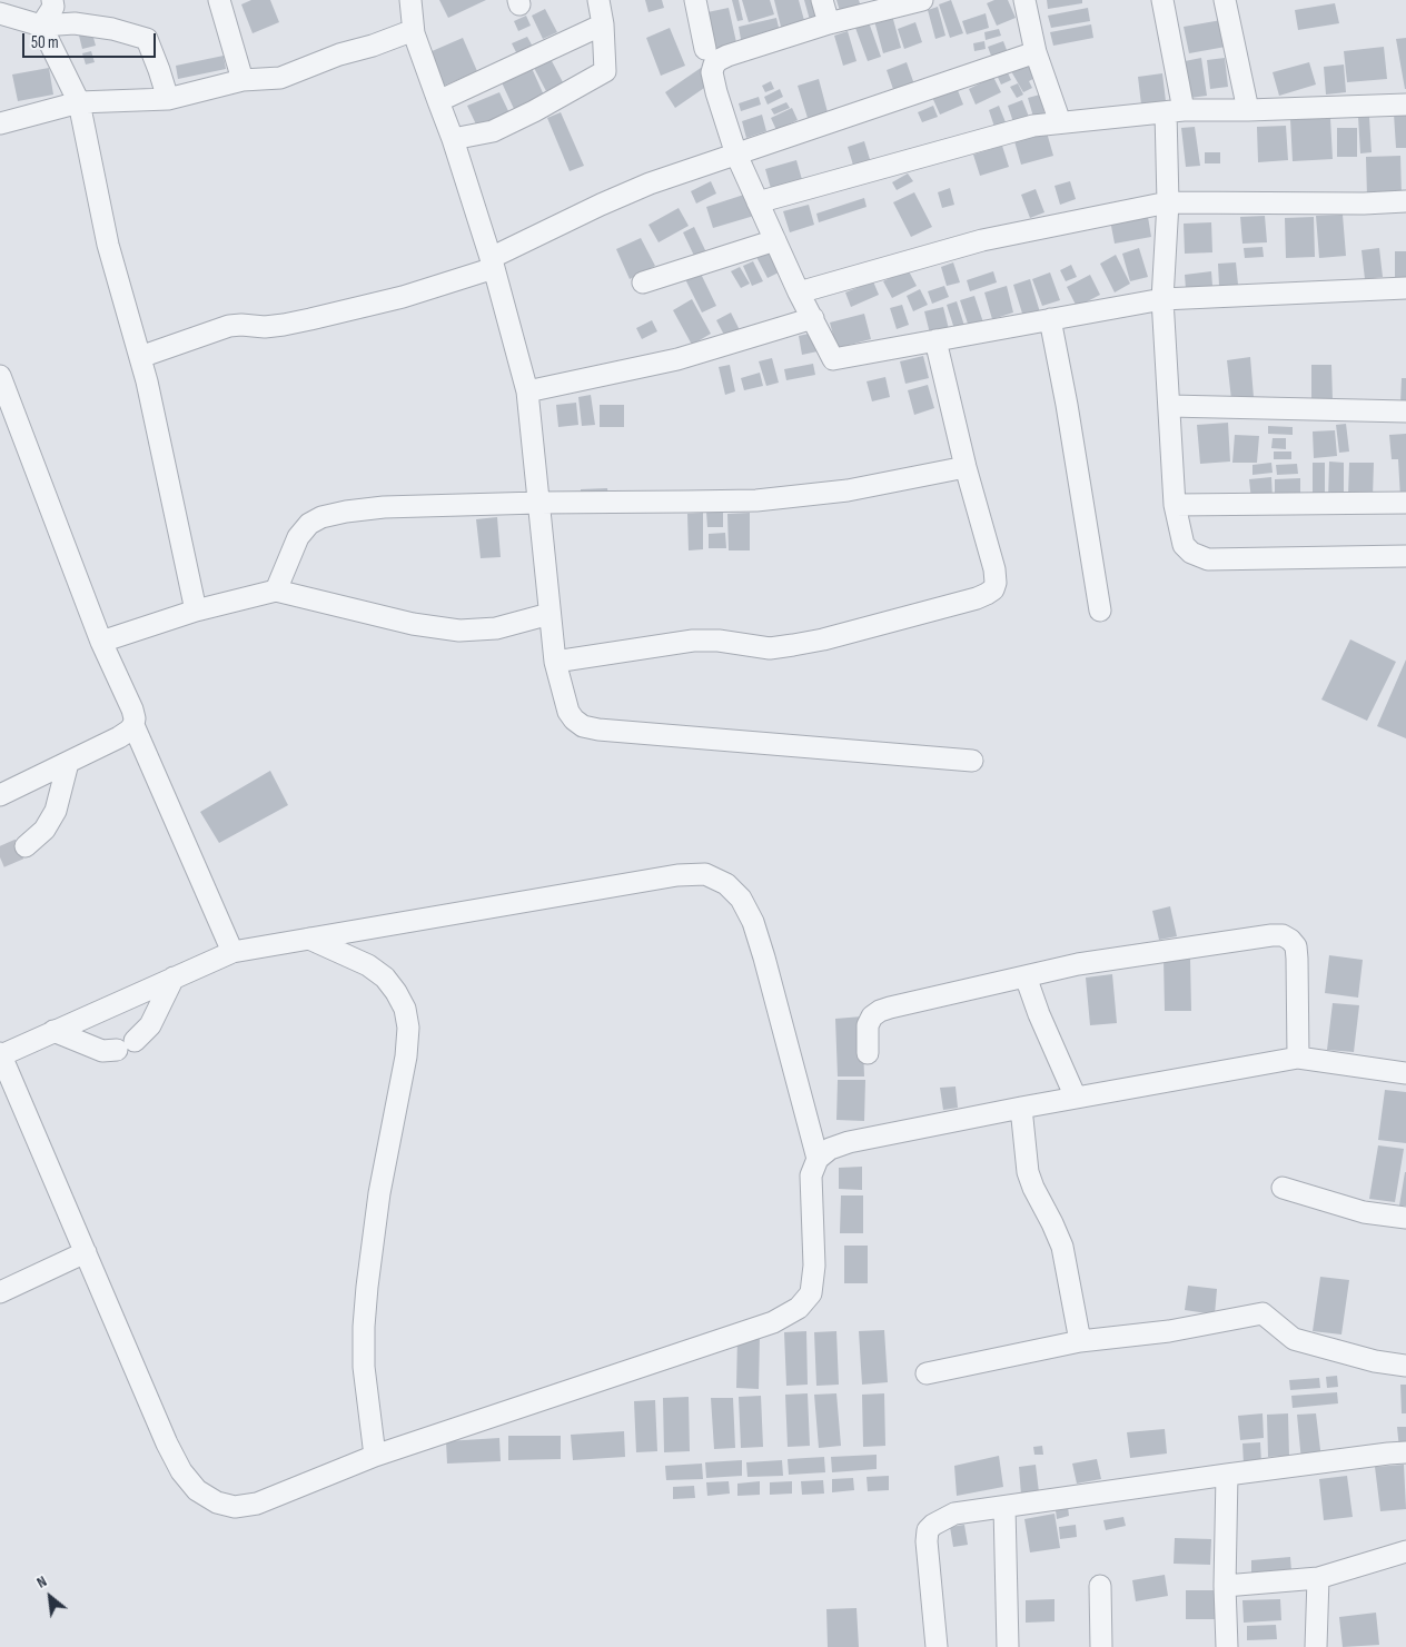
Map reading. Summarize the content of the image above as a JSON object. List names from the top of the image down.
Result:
{
  "scale_bar": "50 m",
  "north": "top left"
}
